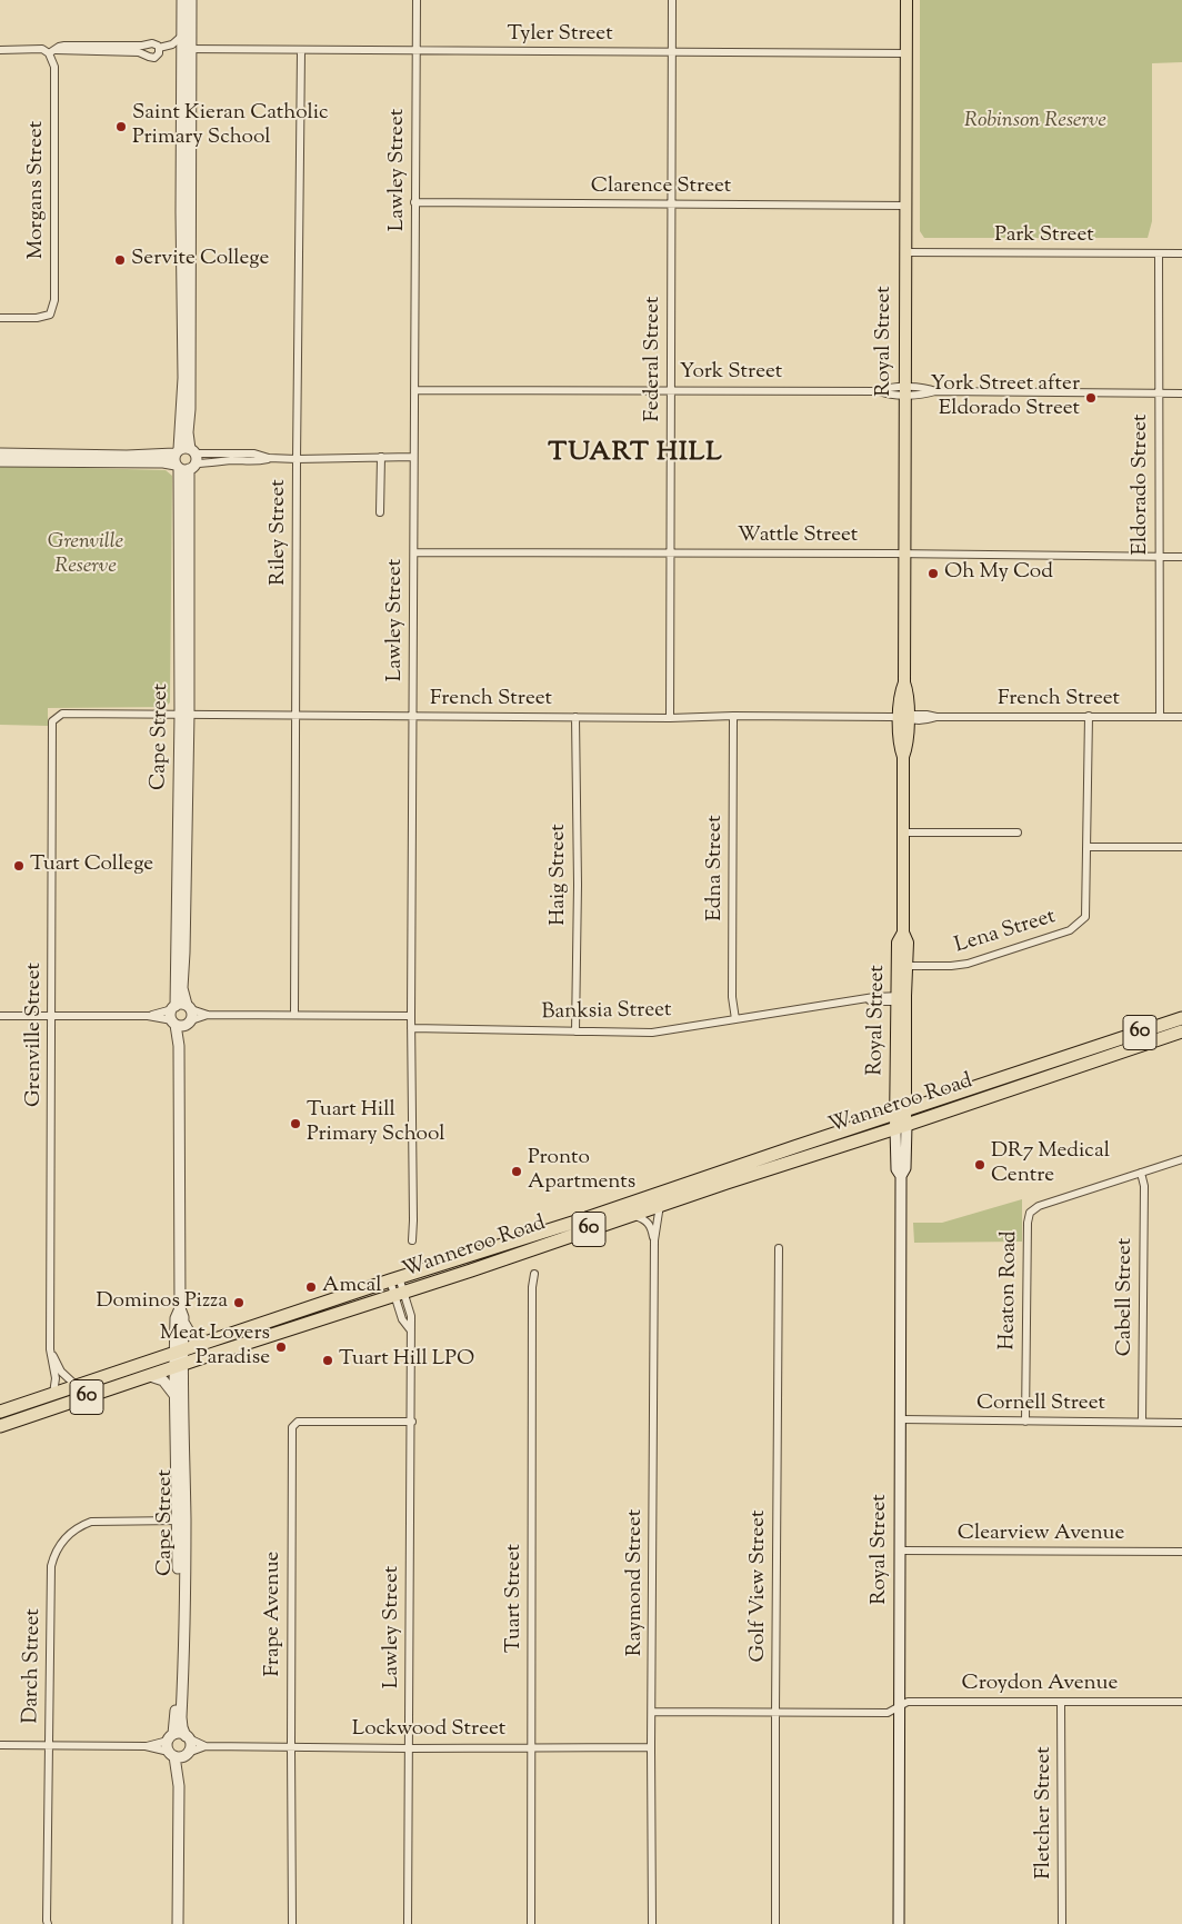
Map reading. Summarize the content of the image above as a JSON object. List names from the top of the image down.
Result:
{
  "streets": {
    "highway": ["60", "Wanneroo Road"],
    "main road": ["Royal Street"],
    "street": [
      "Tyler Street",
      "Lawley Street",
      "Clarence Street",
      "Morgans Street",
      "Park Street",
      "Federal Street",
      "York Street",
      "Eldorado Street",
      "Riley Street",
      "Wattle Street",
      "French Street",
      "Cape Street",
      "Edna Street",
      "Haig Street",
      "Lena Street",
      "Banksia Street",
      "Grenville Street",
      "Heaton Road",
      "Cabell Street",
      "Cornell Street",
      "Clearview Avenue",
      "Raymond Street",
      "Golf View Street",
      "Tuart Street",
      "Frape Avenue",
      "Darch Street",
      "Croydon Avenue",
      "Lockwood Street",
      "Fletcher Street"
    ]
  },
  "crossings": [
    ["Tyler Street", "Lawley Street"],
    ["Tyler Street", "Royal Street"],
    ["Tyler Street", "Federal Street"],
    ["Tyler Street", "Riley Street"],
    ["Tyler Street", "Cape Street"],
    ["Lawley Street", "Clarence Street"],
    ["Lawley Street", "York Street"],
    ["Lawley Street", "Wattle Street"],
    ["Lawley Street", "French Street"],
    ["Lawley Street", "Banksia Street"],
    ["Lawley Street", "Wanneroo Road"],
    ["Lawley Street", "Frape Avenue"],
    ["Lawley Street", "Lockwood Street"],
    ["Clarence Street", "Royal Street"],
    ["Clarence Street", "Federal Street"],
    ["Park Street", "Royal Street"],
    ["Park Street", "Eldorado Street"],
    ["Royal Street", "York Street"],
    ["Royal Street", "Wattle Street"],
    ["Royal Street", "French Street"],
    ["Royal Street", "Lena Street"],
    ["Royal Street", "Banksia Street"],
    ["Royal Street", "Wanneroo Road"],
    ["Royal Street", "Cornell Street"],
    ["Royal Street", "Clearview Avenue"],
    ["Royal Street", "Croydon Avenue"],
    ["Federal Street", "York Street"],
    ["Federal Street", "Wattle Street"],
    ["Federal Street", "French Street"],
    ["York Street", "Eldorado Street"],
    ["Eldorado Street", "Wattle Street"],
    ["Eldorado Street", "French Street"],
    ["Riley Street", "French Street"],
    ["French Street", "Cape Street"],
    ["French Street", "Edna Street"],
    ["French Street", "Haig Street"],
    ["French Street", "Grenville Street"],
    ["Cape Street", "Wanneroo Road"],
    ["Cape Street", "Darch Street"],
    ["Cape Street", "Lockwood Street"],
    ["Edna Street", "Banksia Street"],
    ["Haig Street", "Banksia Street"],
    ["Grenville Street", "Wanneroo Road"],
    ["Wanneroo Road", "Raymond Street"],
    ["Heaton Road", "Cabell Street"],
    ["Heaton Road", "Cornell Street"],
    ["Cabell Street", "Cornell Street"],
    ["Raymond Street", "Lockwood Street"],
    ["Tuart Street", "Lockwood Street"],
    ["Frape Avenue", "Lockwood Street"],
    ["Croydon Avenue", "Fletcher Street"]
  ],
  "districts": ["TUART HILL"],
  "parks": ["Robinson Reserve", "Grenville Reserve"],
  "places": [
    "Saint Kieran Catholic Primary School",
    "Servite College",
    "York Street after Eldorado Street",
    "Oh My Cod",
    "Tuart College",
    "Tuart Hill Primary School",
    "DR7 Medical Centre",
    "Pronto Apartments",
    "Amcal",
    "Dominos Pizza",
    "Meat Lovers Paradise",
    "Tuart Hill LPO"
  ]
}
